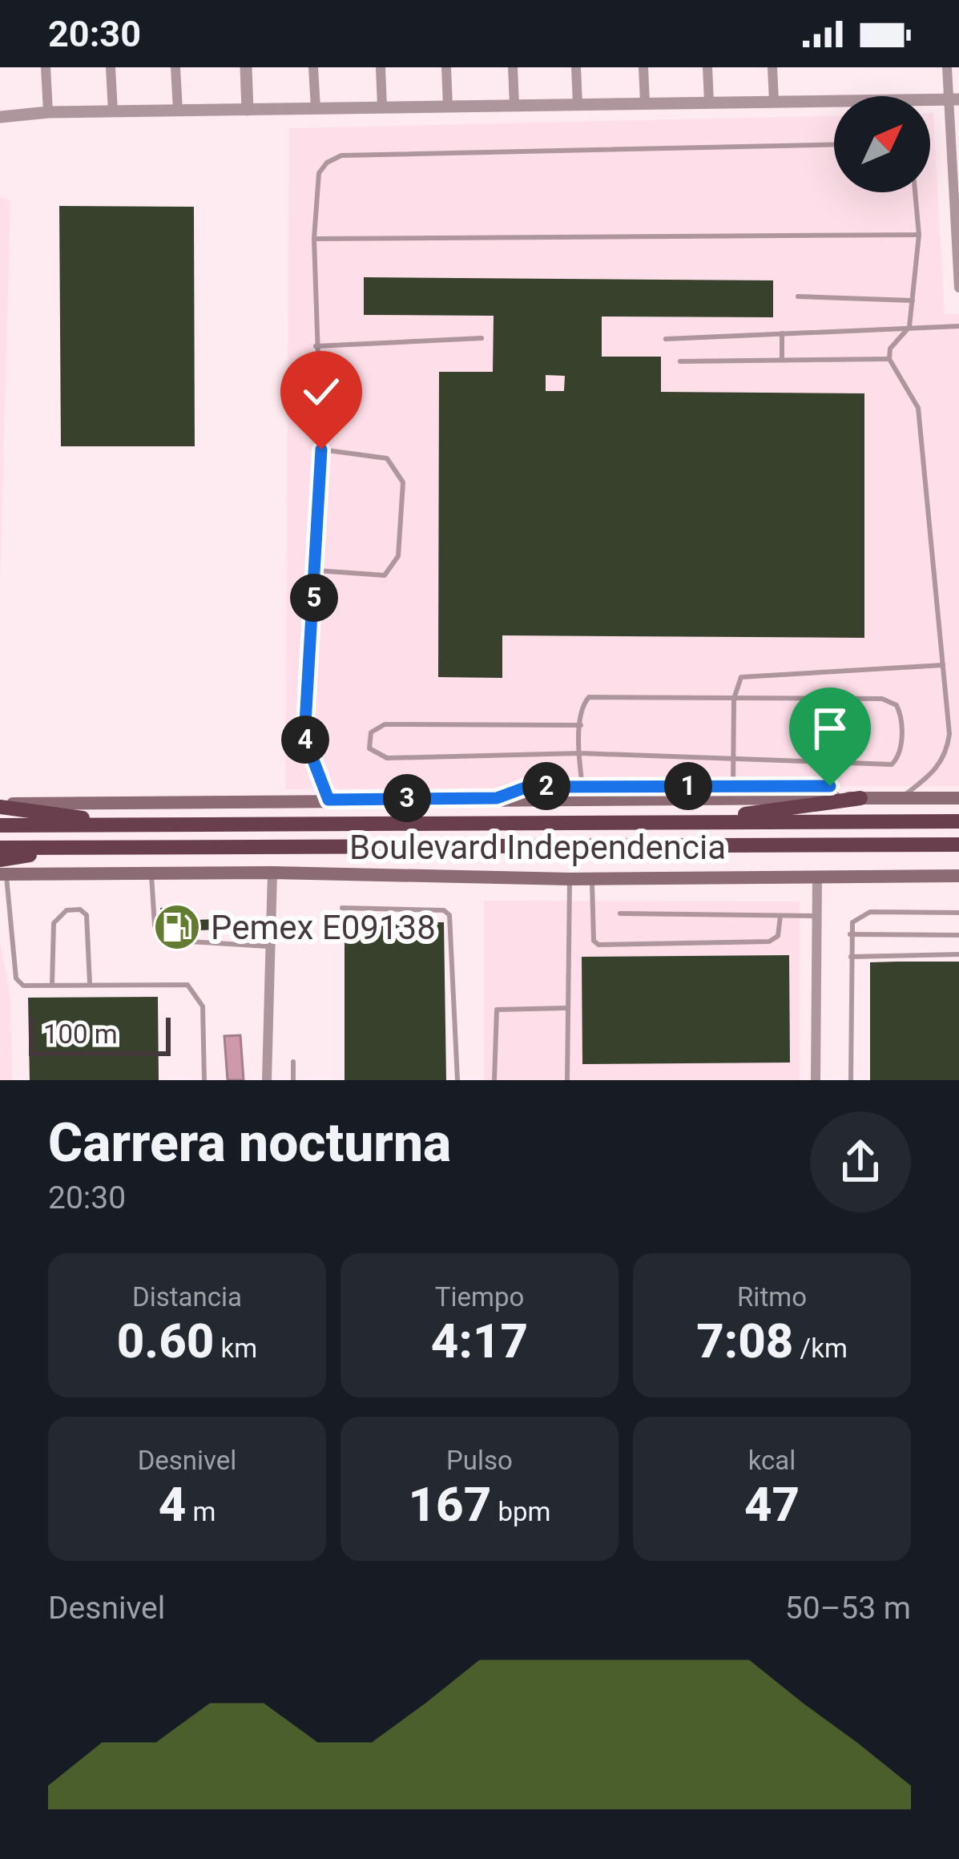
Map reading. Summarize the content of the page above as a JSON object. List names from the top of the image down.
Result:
{
  "streets": {
    "main road": ["Boulevard Independencia"]
  },
  "places": {
    "fuel station": ["Pemex E09138"]
  },
  "scale_bar": "100 m",
  "north": "top right",
  "page": {
    "status": "20:30",
    "pins": [
      "5",
      "4",
      "1",
      "2",
      "3"
    ],
    "scale": "100 m",
    "heading": ["Carrera nocturna", "20:30"],
    "stats": [
      ["Distancia", "0.60 km"],
      ["Tiempo", "4:17"],
      ["Ritmo", "7:08 /km"],
      ["Desnivel", "4 m"],
      ["Pulso", "167 bpm"],
      ["kcal", "47"]
    ],
    "chart": ["Desnivel", "50–53 m"]
  }
}
